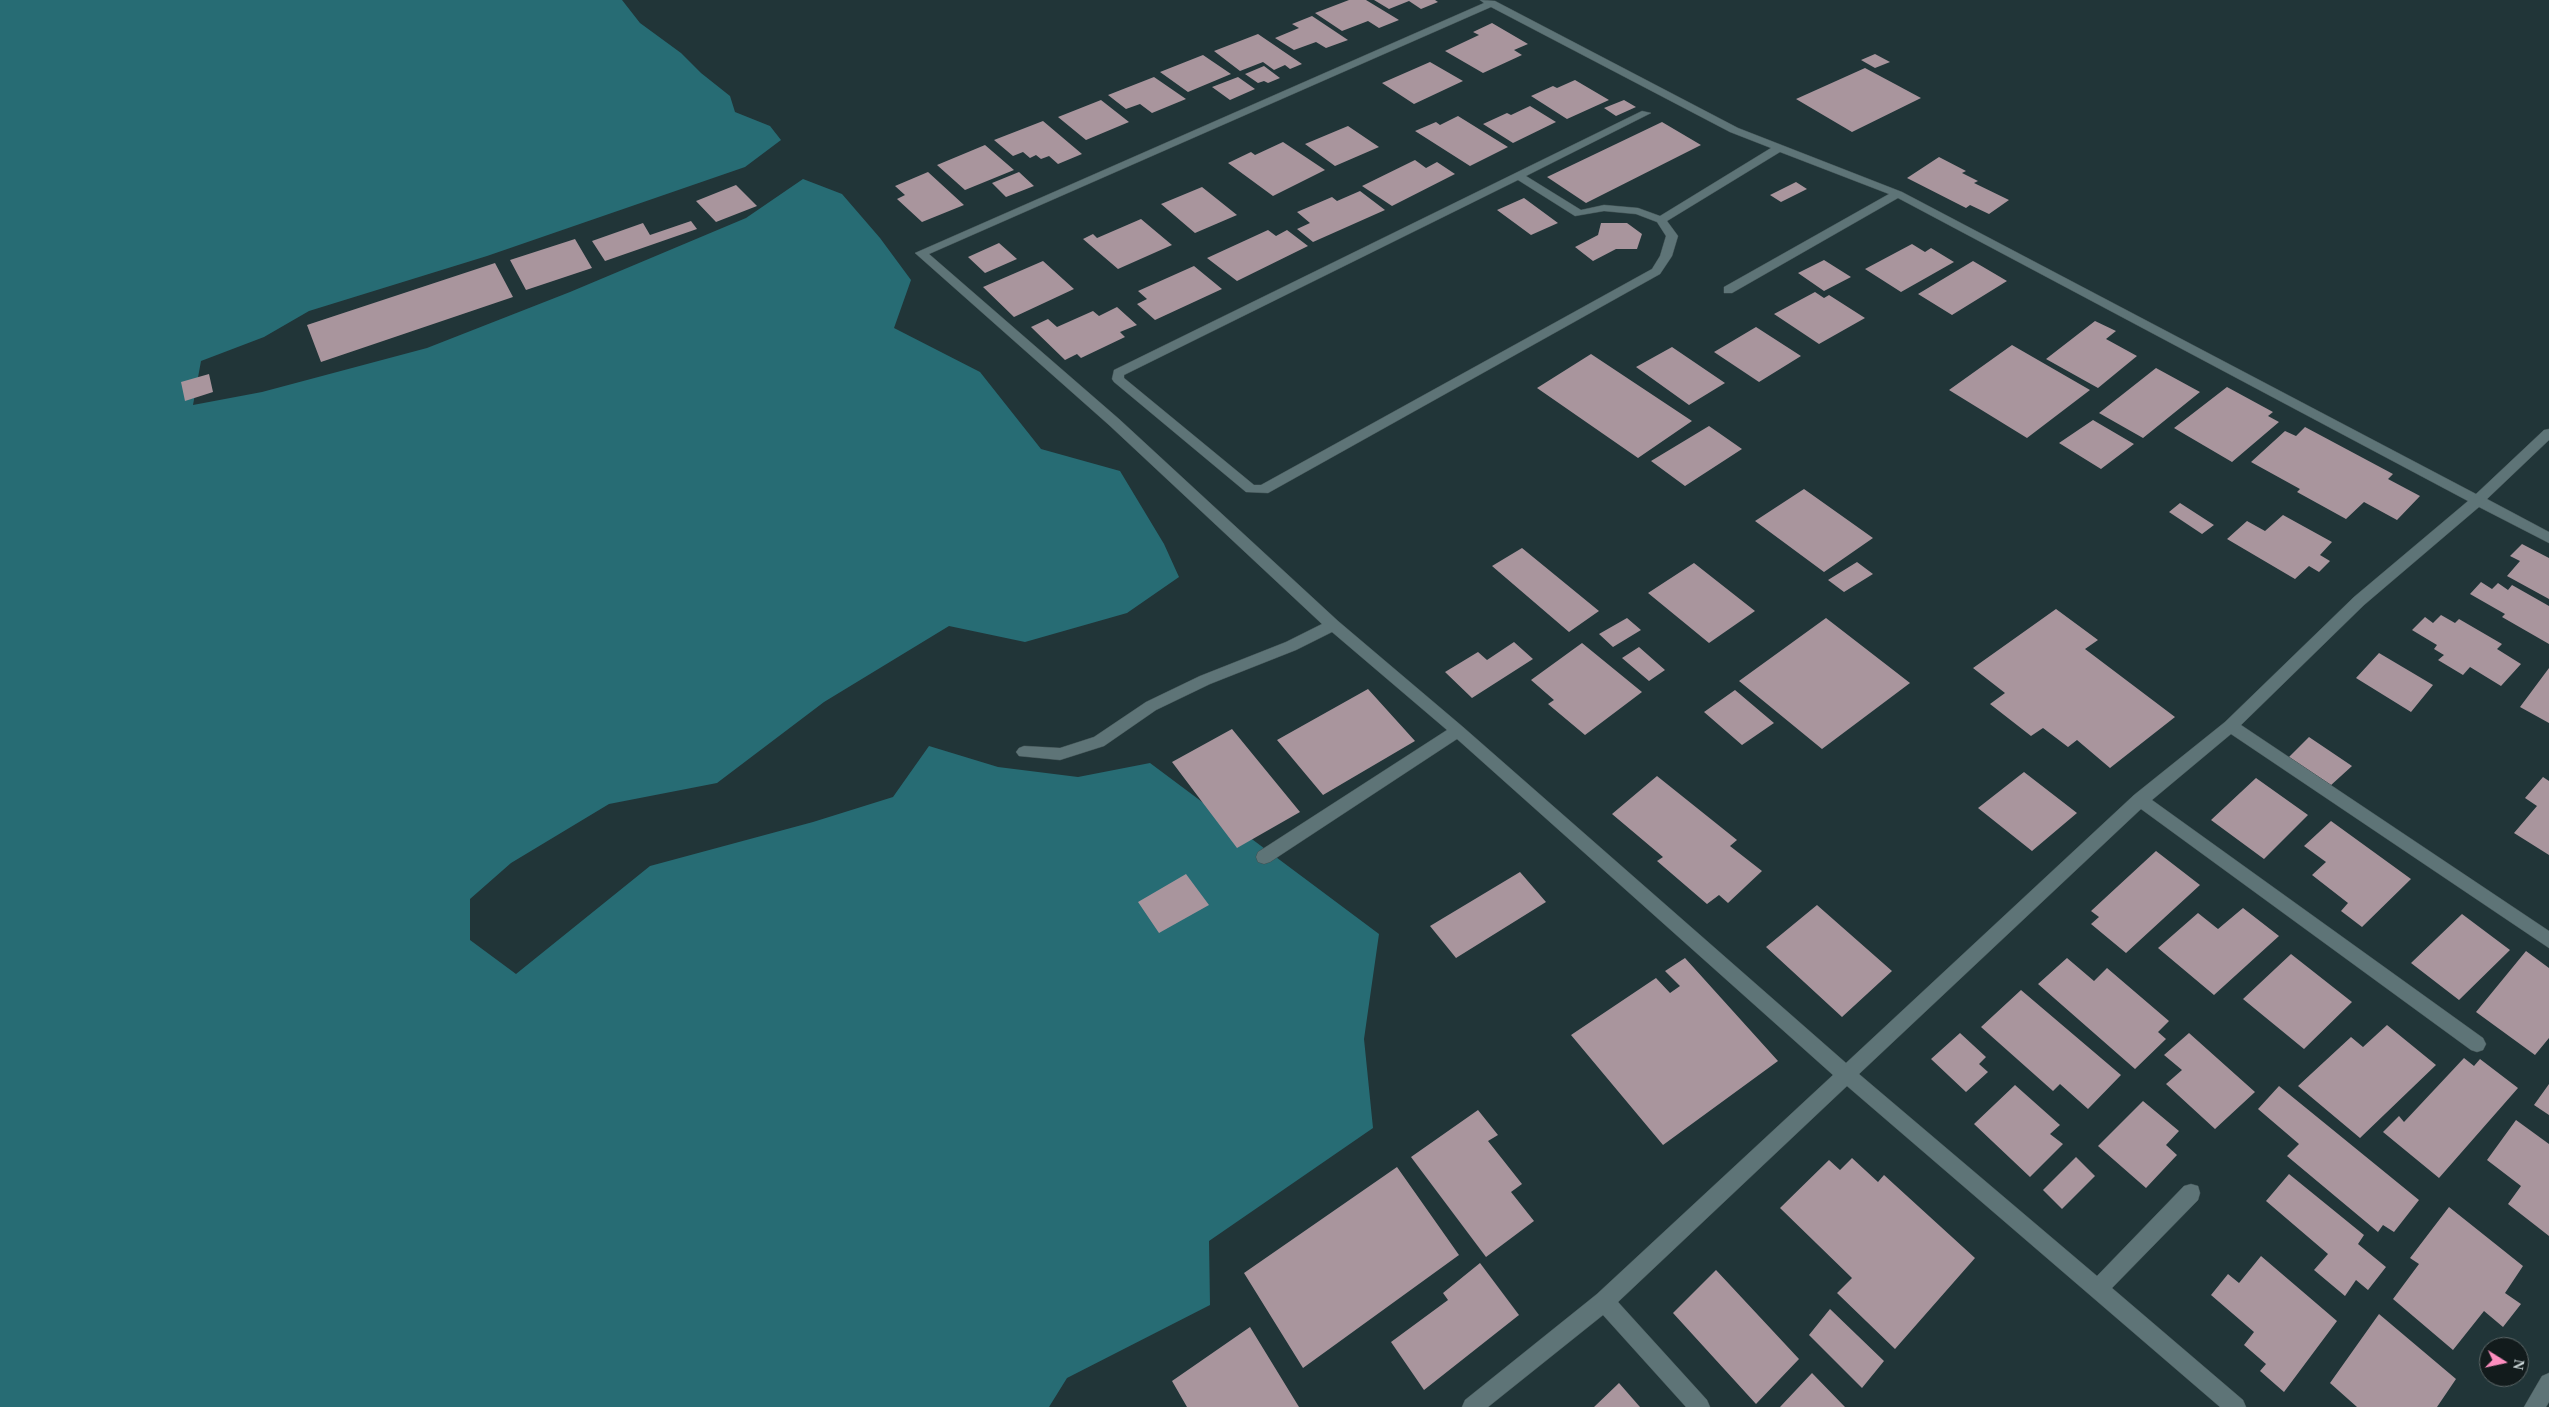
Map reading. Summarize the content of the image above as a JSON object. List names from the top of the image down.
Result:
{
  "north": "right"
}
